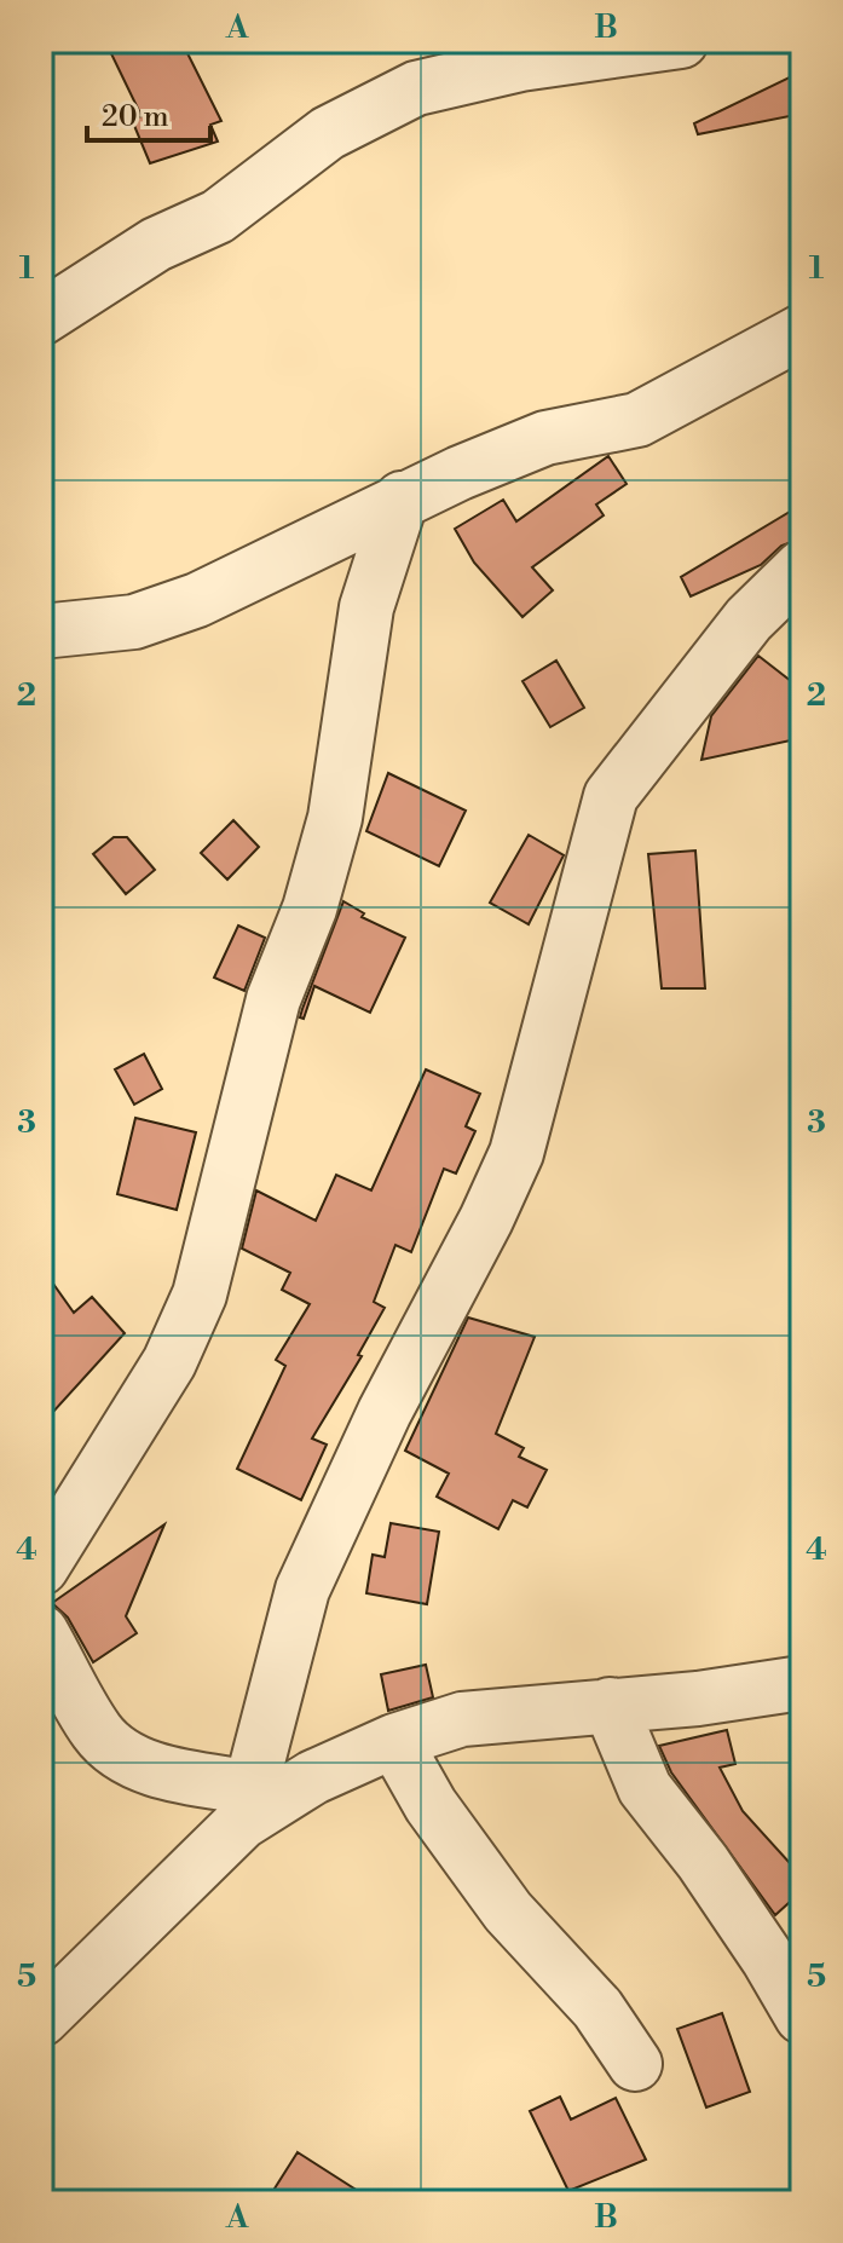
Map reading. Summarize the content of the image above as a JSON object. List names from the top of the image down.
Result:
{
  "scale_bar": "20 m",
  "grid": {
    "columns": ["A", "B"],
    "rows": [
      "1",
      "2",
      "3",
      "4",
      "5"
    ]
  }
}
